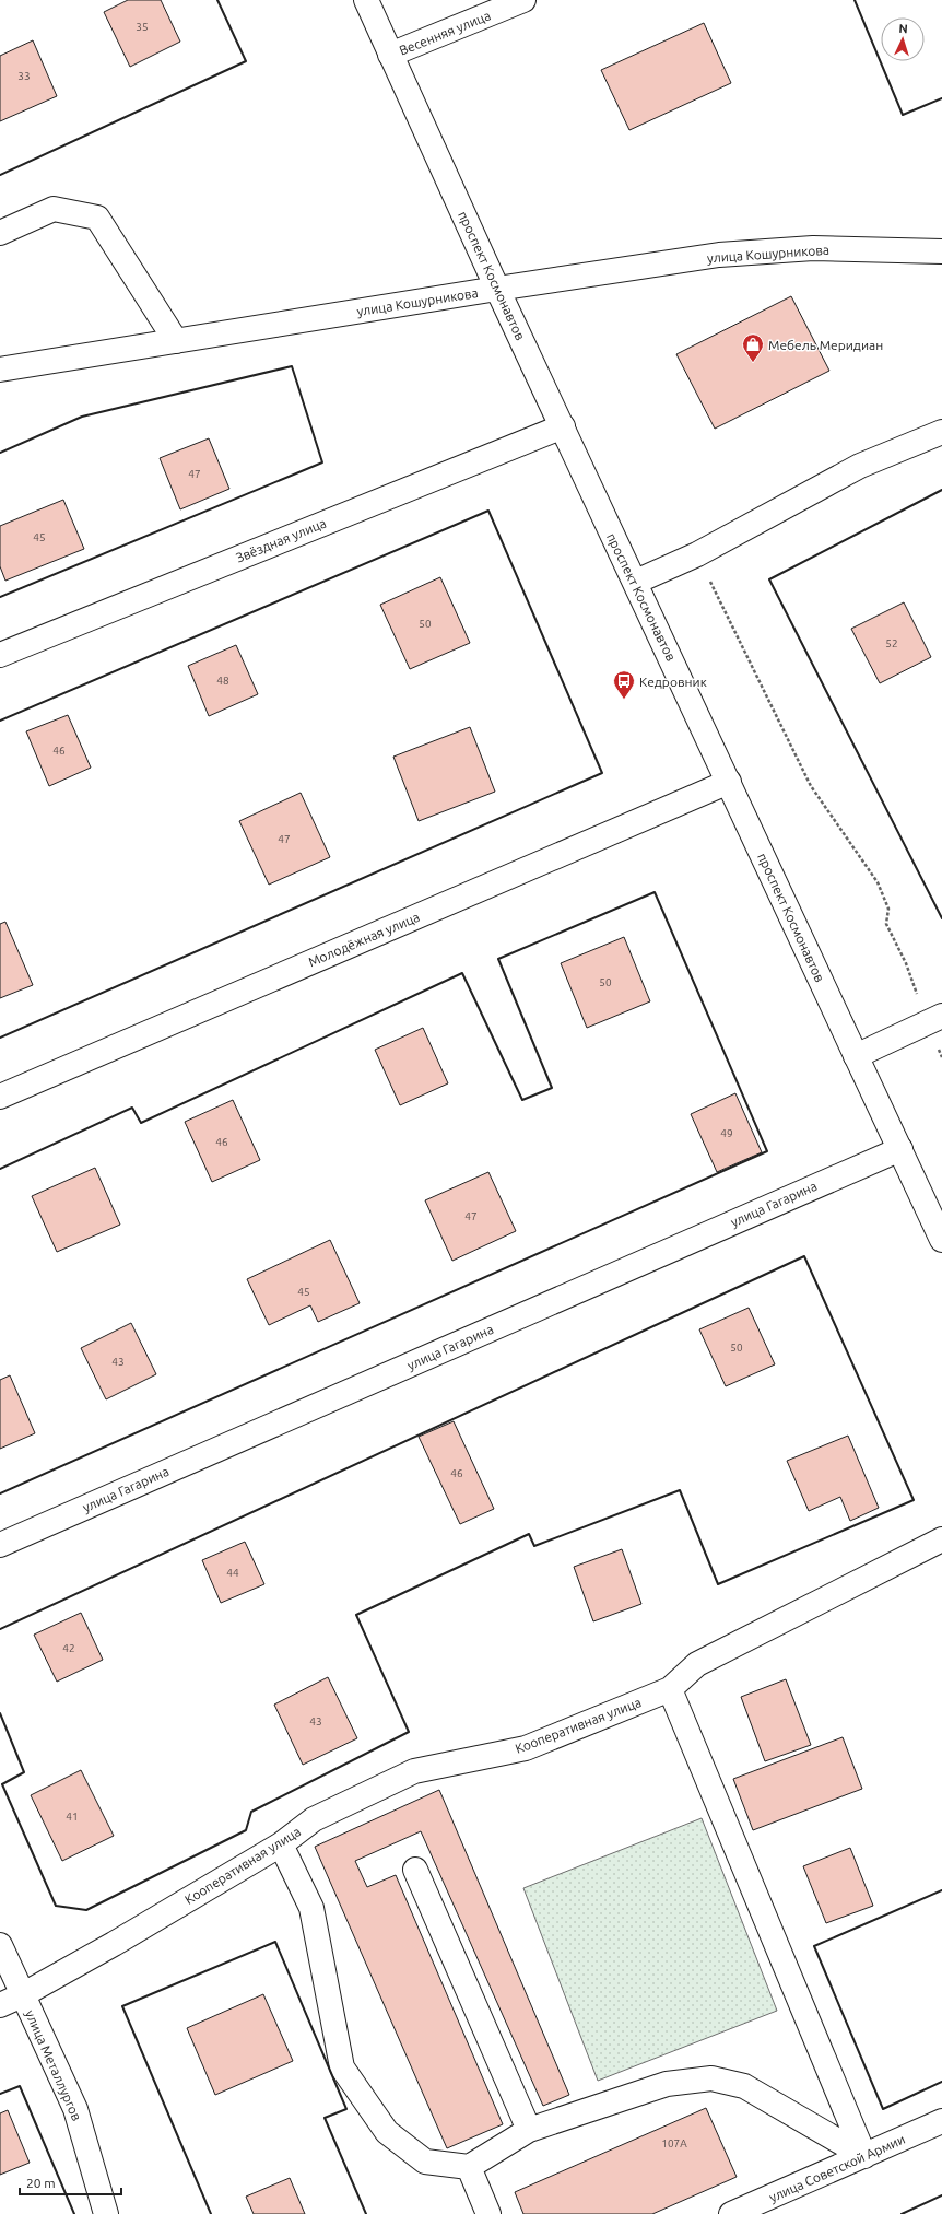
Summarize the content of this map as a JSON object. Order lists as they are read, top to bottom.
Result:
{
  "streets": {
    "street": [
      "Весенняя улица",
      "улица Кошурникова",
      "проспект Космонавтов",
      "Звёздная улица",
      "Молодёжная улица",
      "улица Гагарина",
      "Кооперативная улица",
      "улица Металлургов",
      "улица Советской Армии"
    ]
  },
  "crossings": [
    ["Весенняя улица", "проспект Космонавтов"],
    ["улица Кошурникова", "проспект Космонавтов"],
    ["проспект Космонавтов", "Звёздная улица"],
    ["проспект Космонавтов", "Молодёжная улица"],
    ["проспект Космонавтов", "улица Гагарина"],
    ["Кооперативная улица", "улица Металлургов"]
  ],
  "places": {
    "shop": ["Мебель Меридиан"],
    "bus stop": ["Кедровник"]
  },
  "house_numbers": [
    "35",
    "33",
    "47",
    "45",
    "50",
    "52",
    "48",
    "46",
    "47",
    "50",
    "49",
    "46",
    "47",
    "45",
    "50",
    "43",
    "46",
    "44",
    "42",
    "43",
    "41",
    "107А"
  ],
  "scale_bar": "20 m",
  "north": "top"
}
